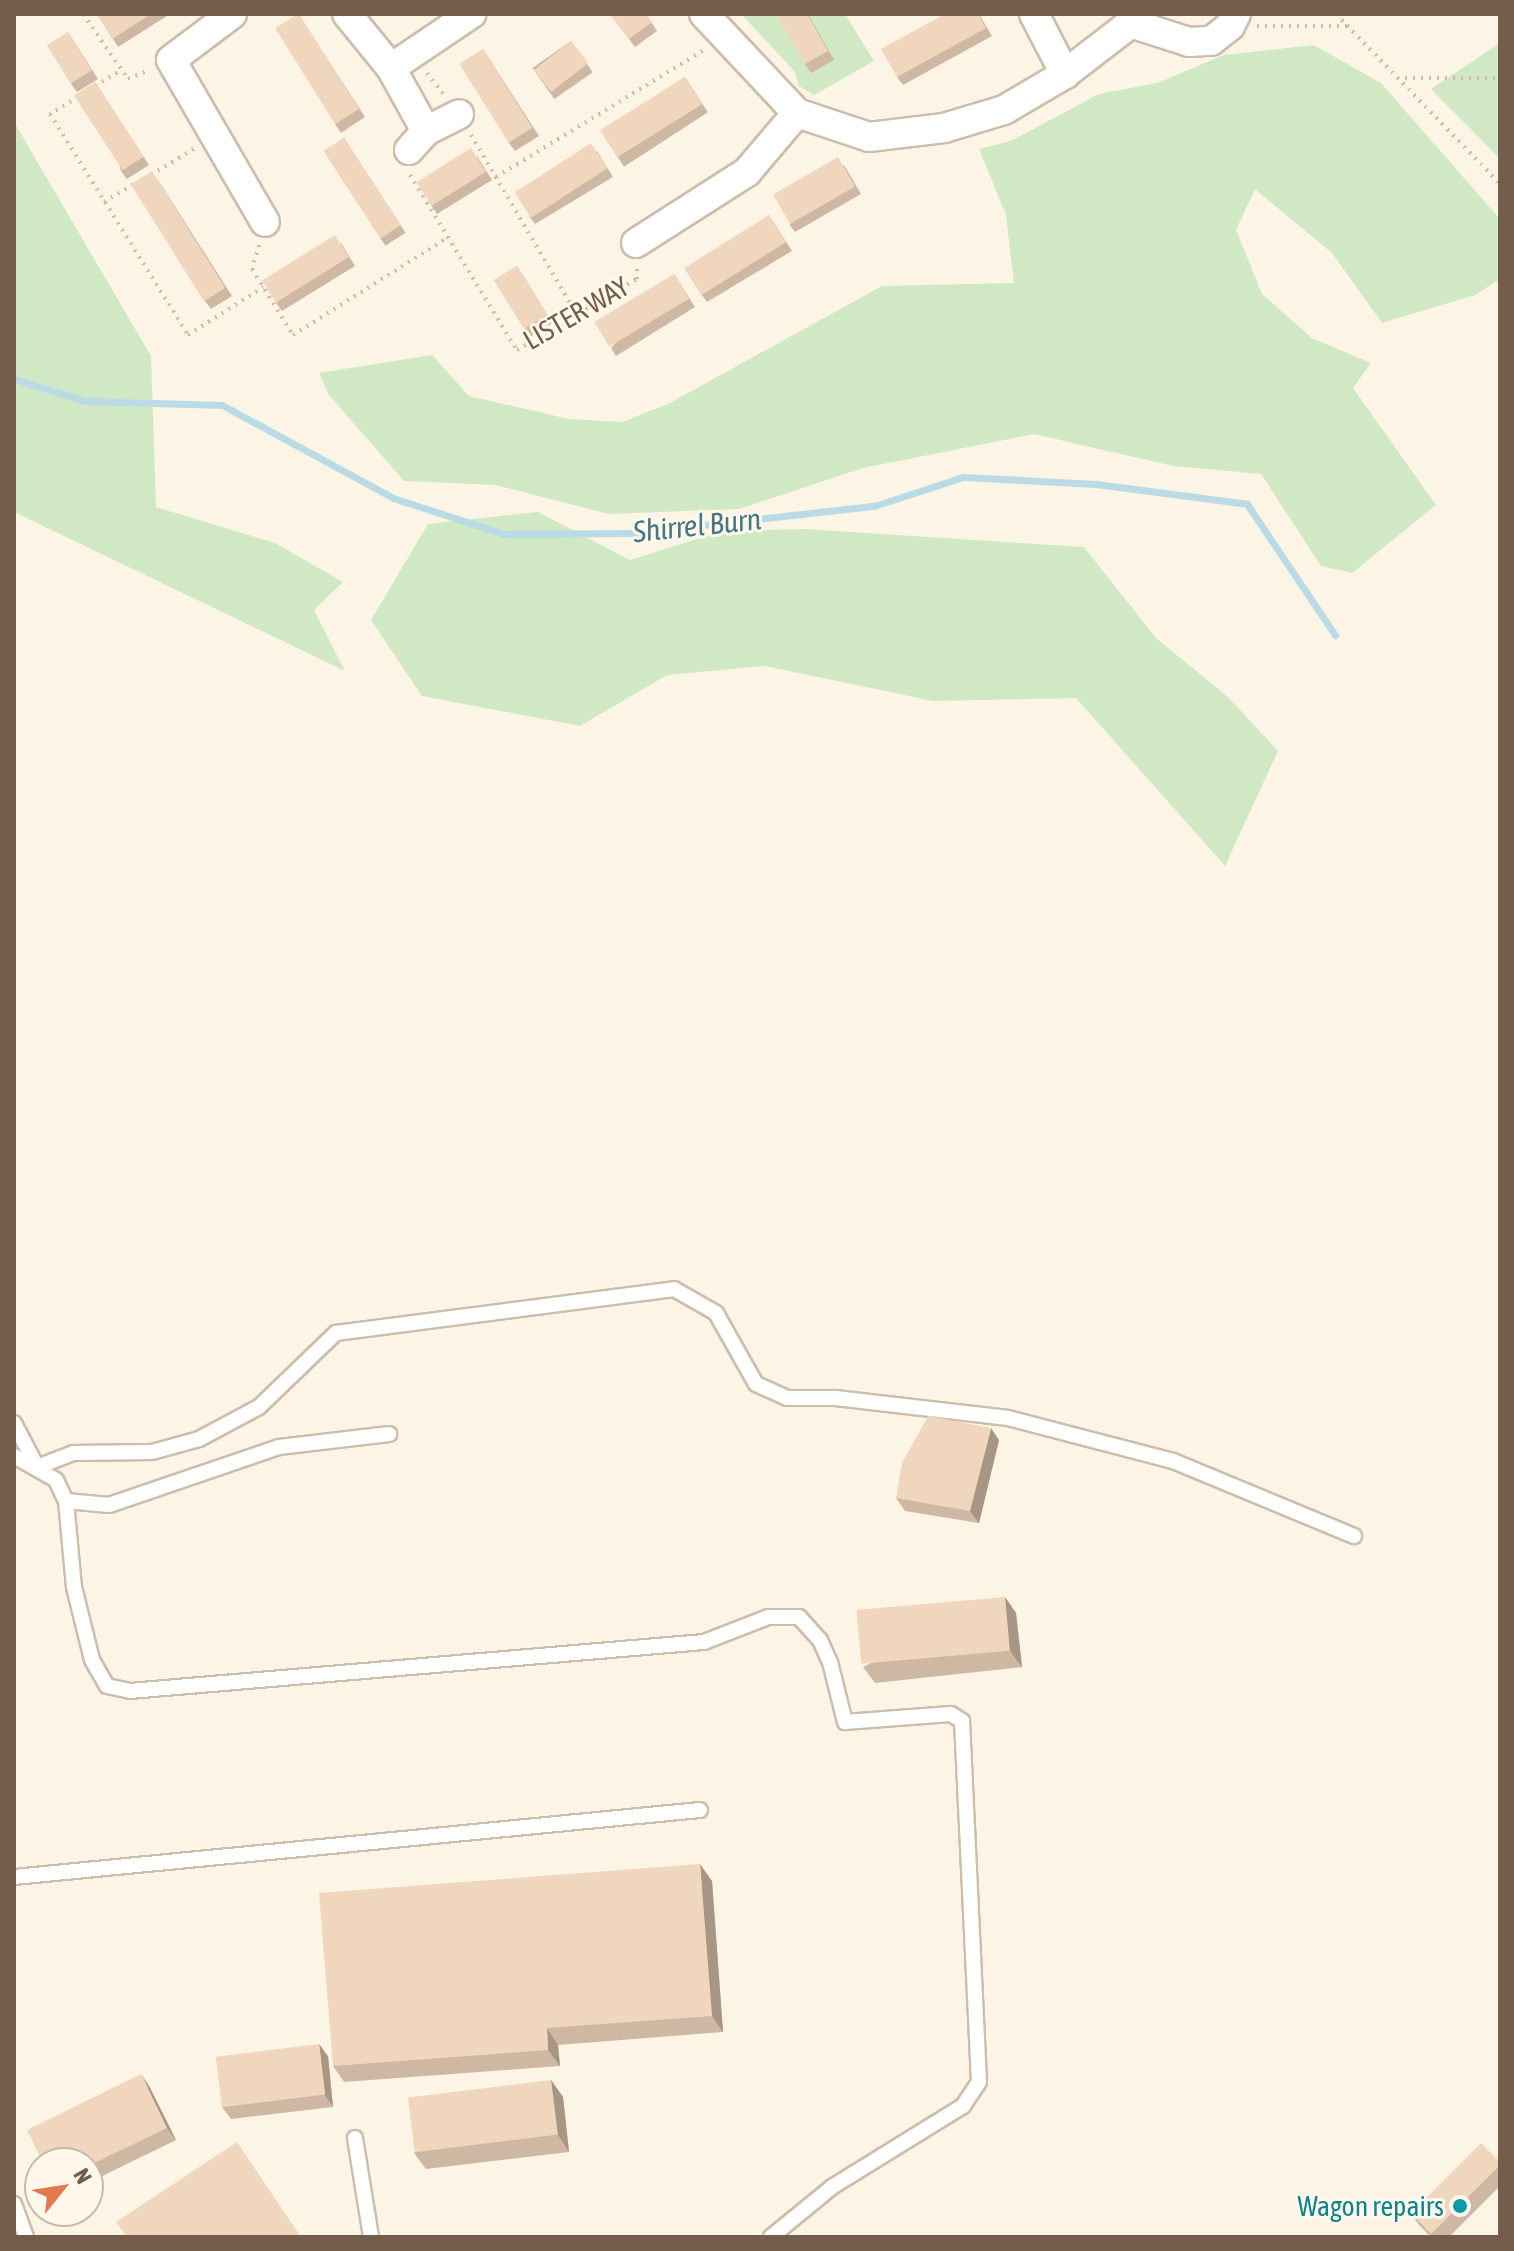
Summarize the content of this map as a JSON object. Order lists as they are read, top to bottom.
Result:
{
  "streets": {
    "path": ["LISTER WAY"]
  },
  "water": ["Shirrel Burn"],
  "places": ["Wagon repairs"],
  "north": "top right"
}
